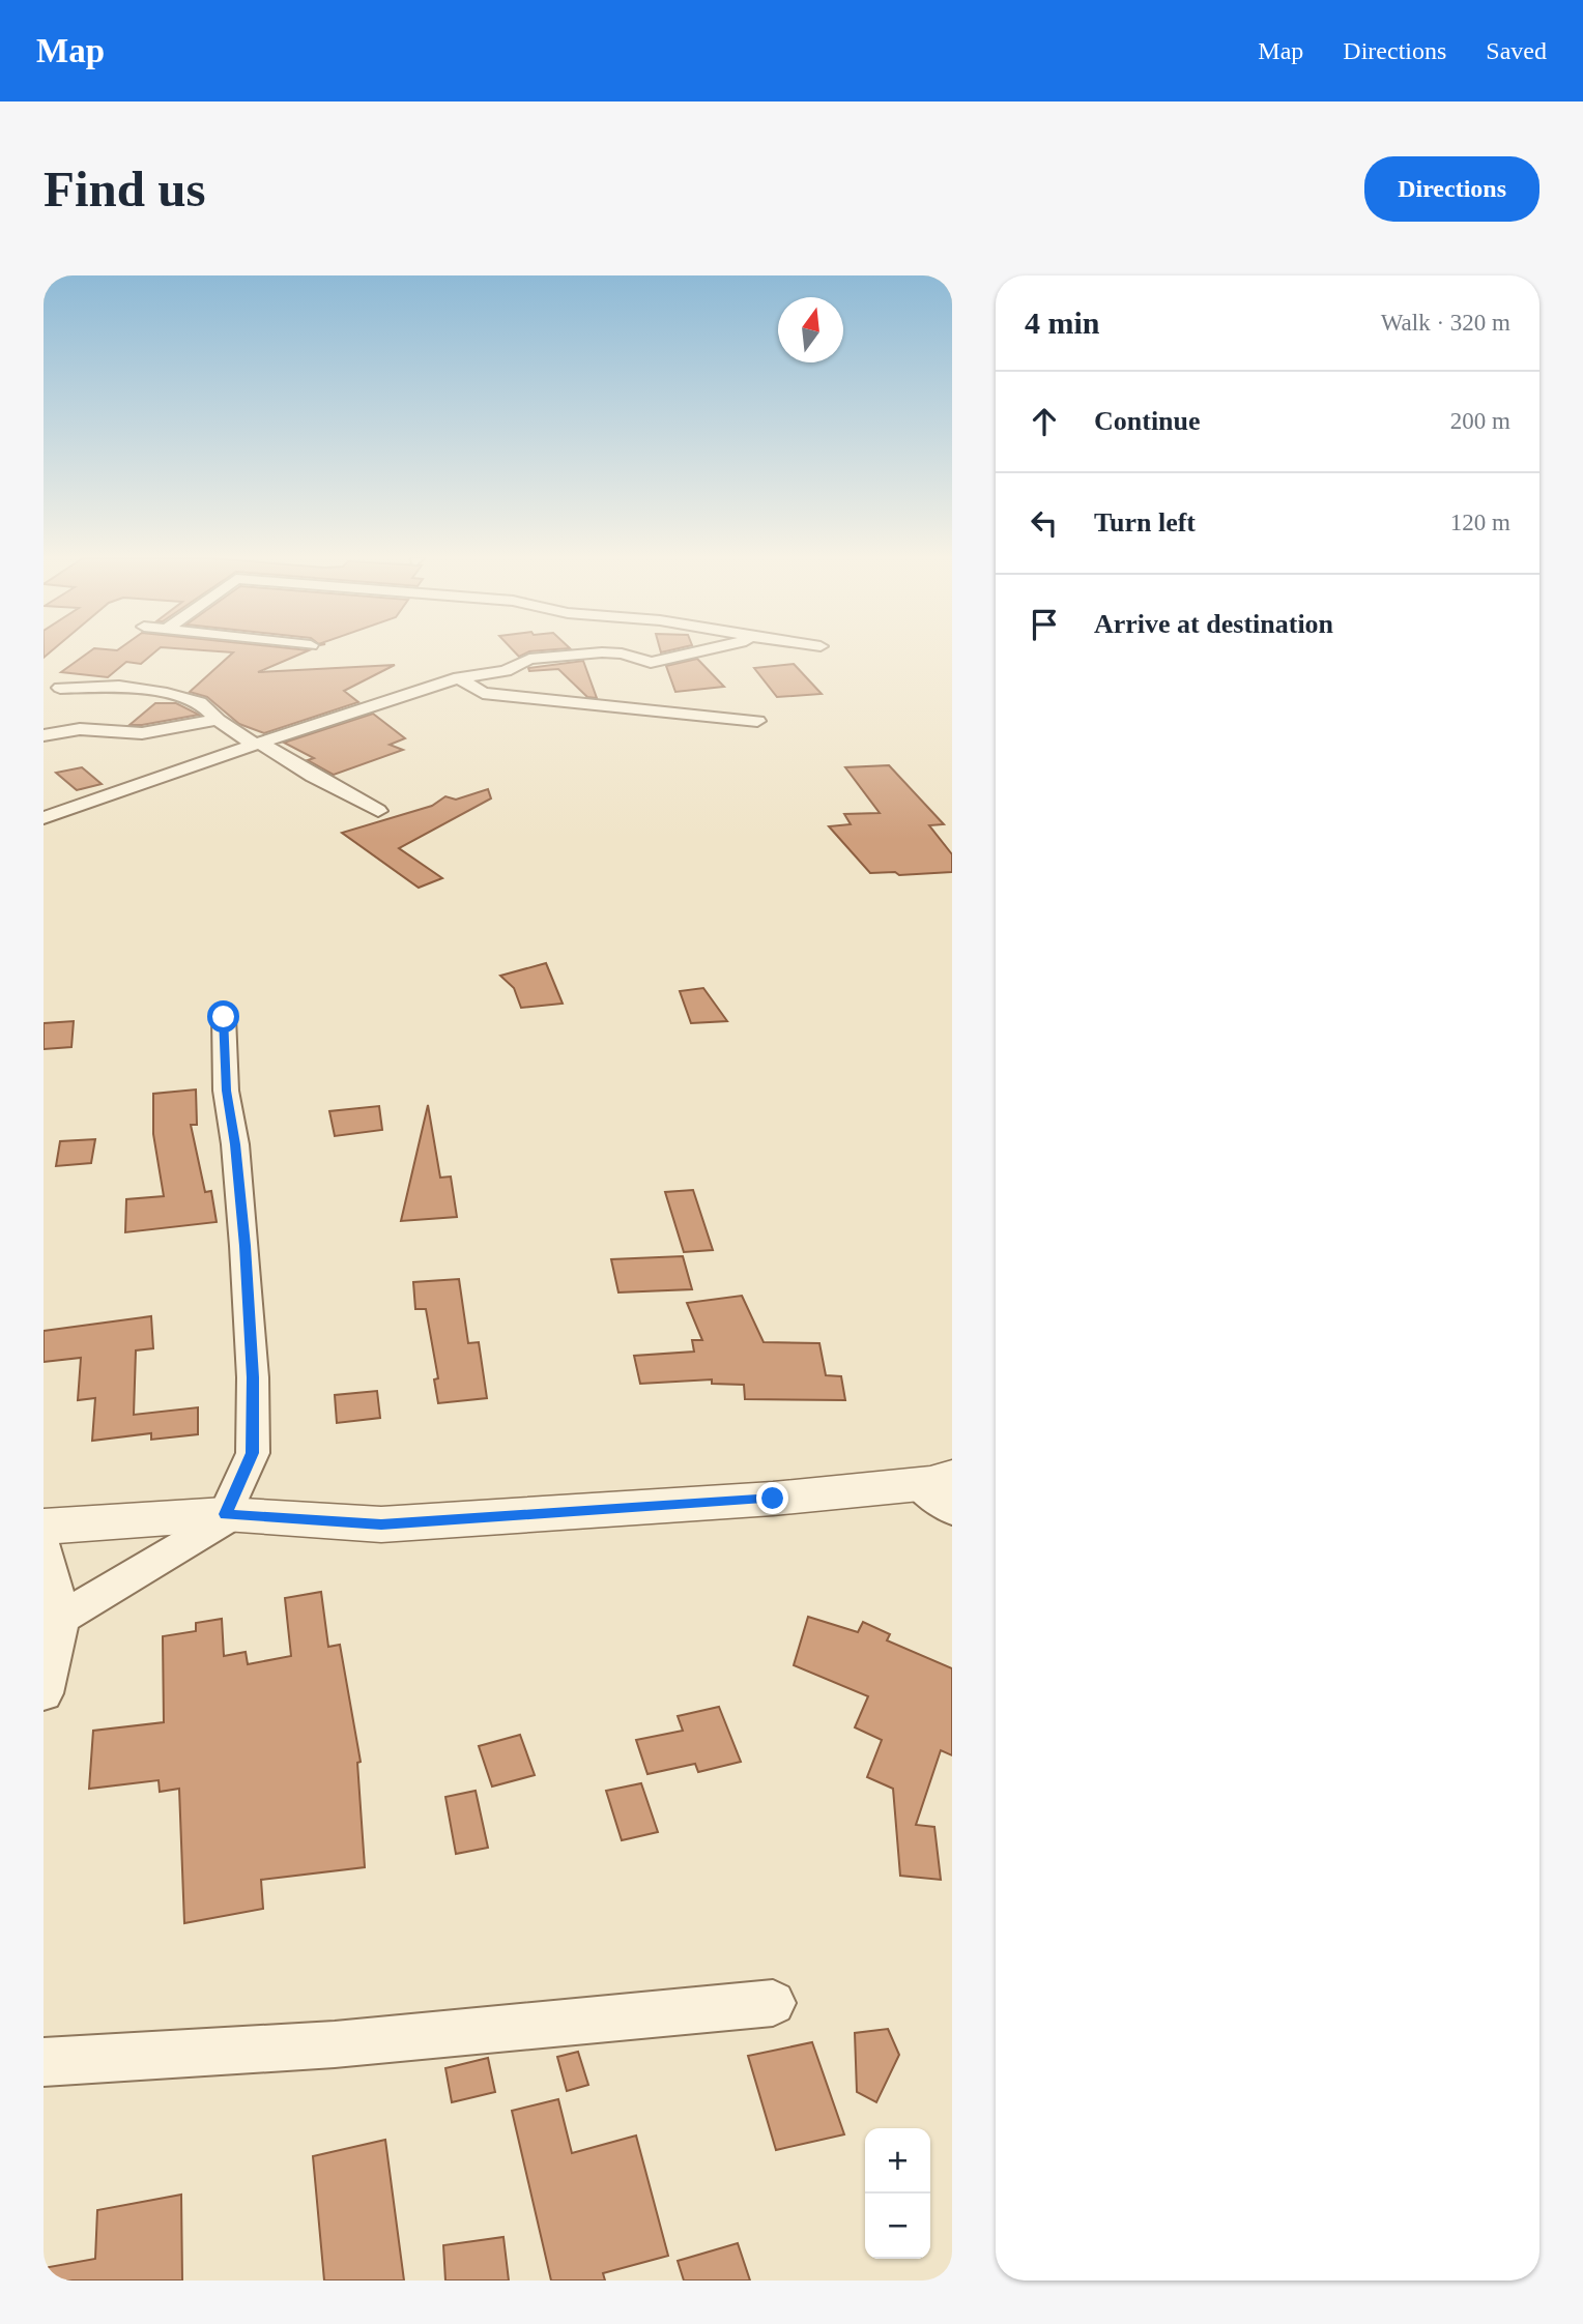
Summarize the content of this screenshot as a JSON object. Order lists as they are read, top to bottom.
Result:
{
  "north": "top",
  "page": {
    "header": "Map",
    "nav": ["Map", "Directions", "Saved"],
    "buttons": "Directions",
    "title": "Find us",
    "heading": ["4 min", "Walk · 320 m"],
    "list": [
      ["Continue", "200 m"],
      ["Turn left", "120 m"],
      "Arrive at destination"
    ],
    "map_buttons": ["+", "−"]
  }
}
